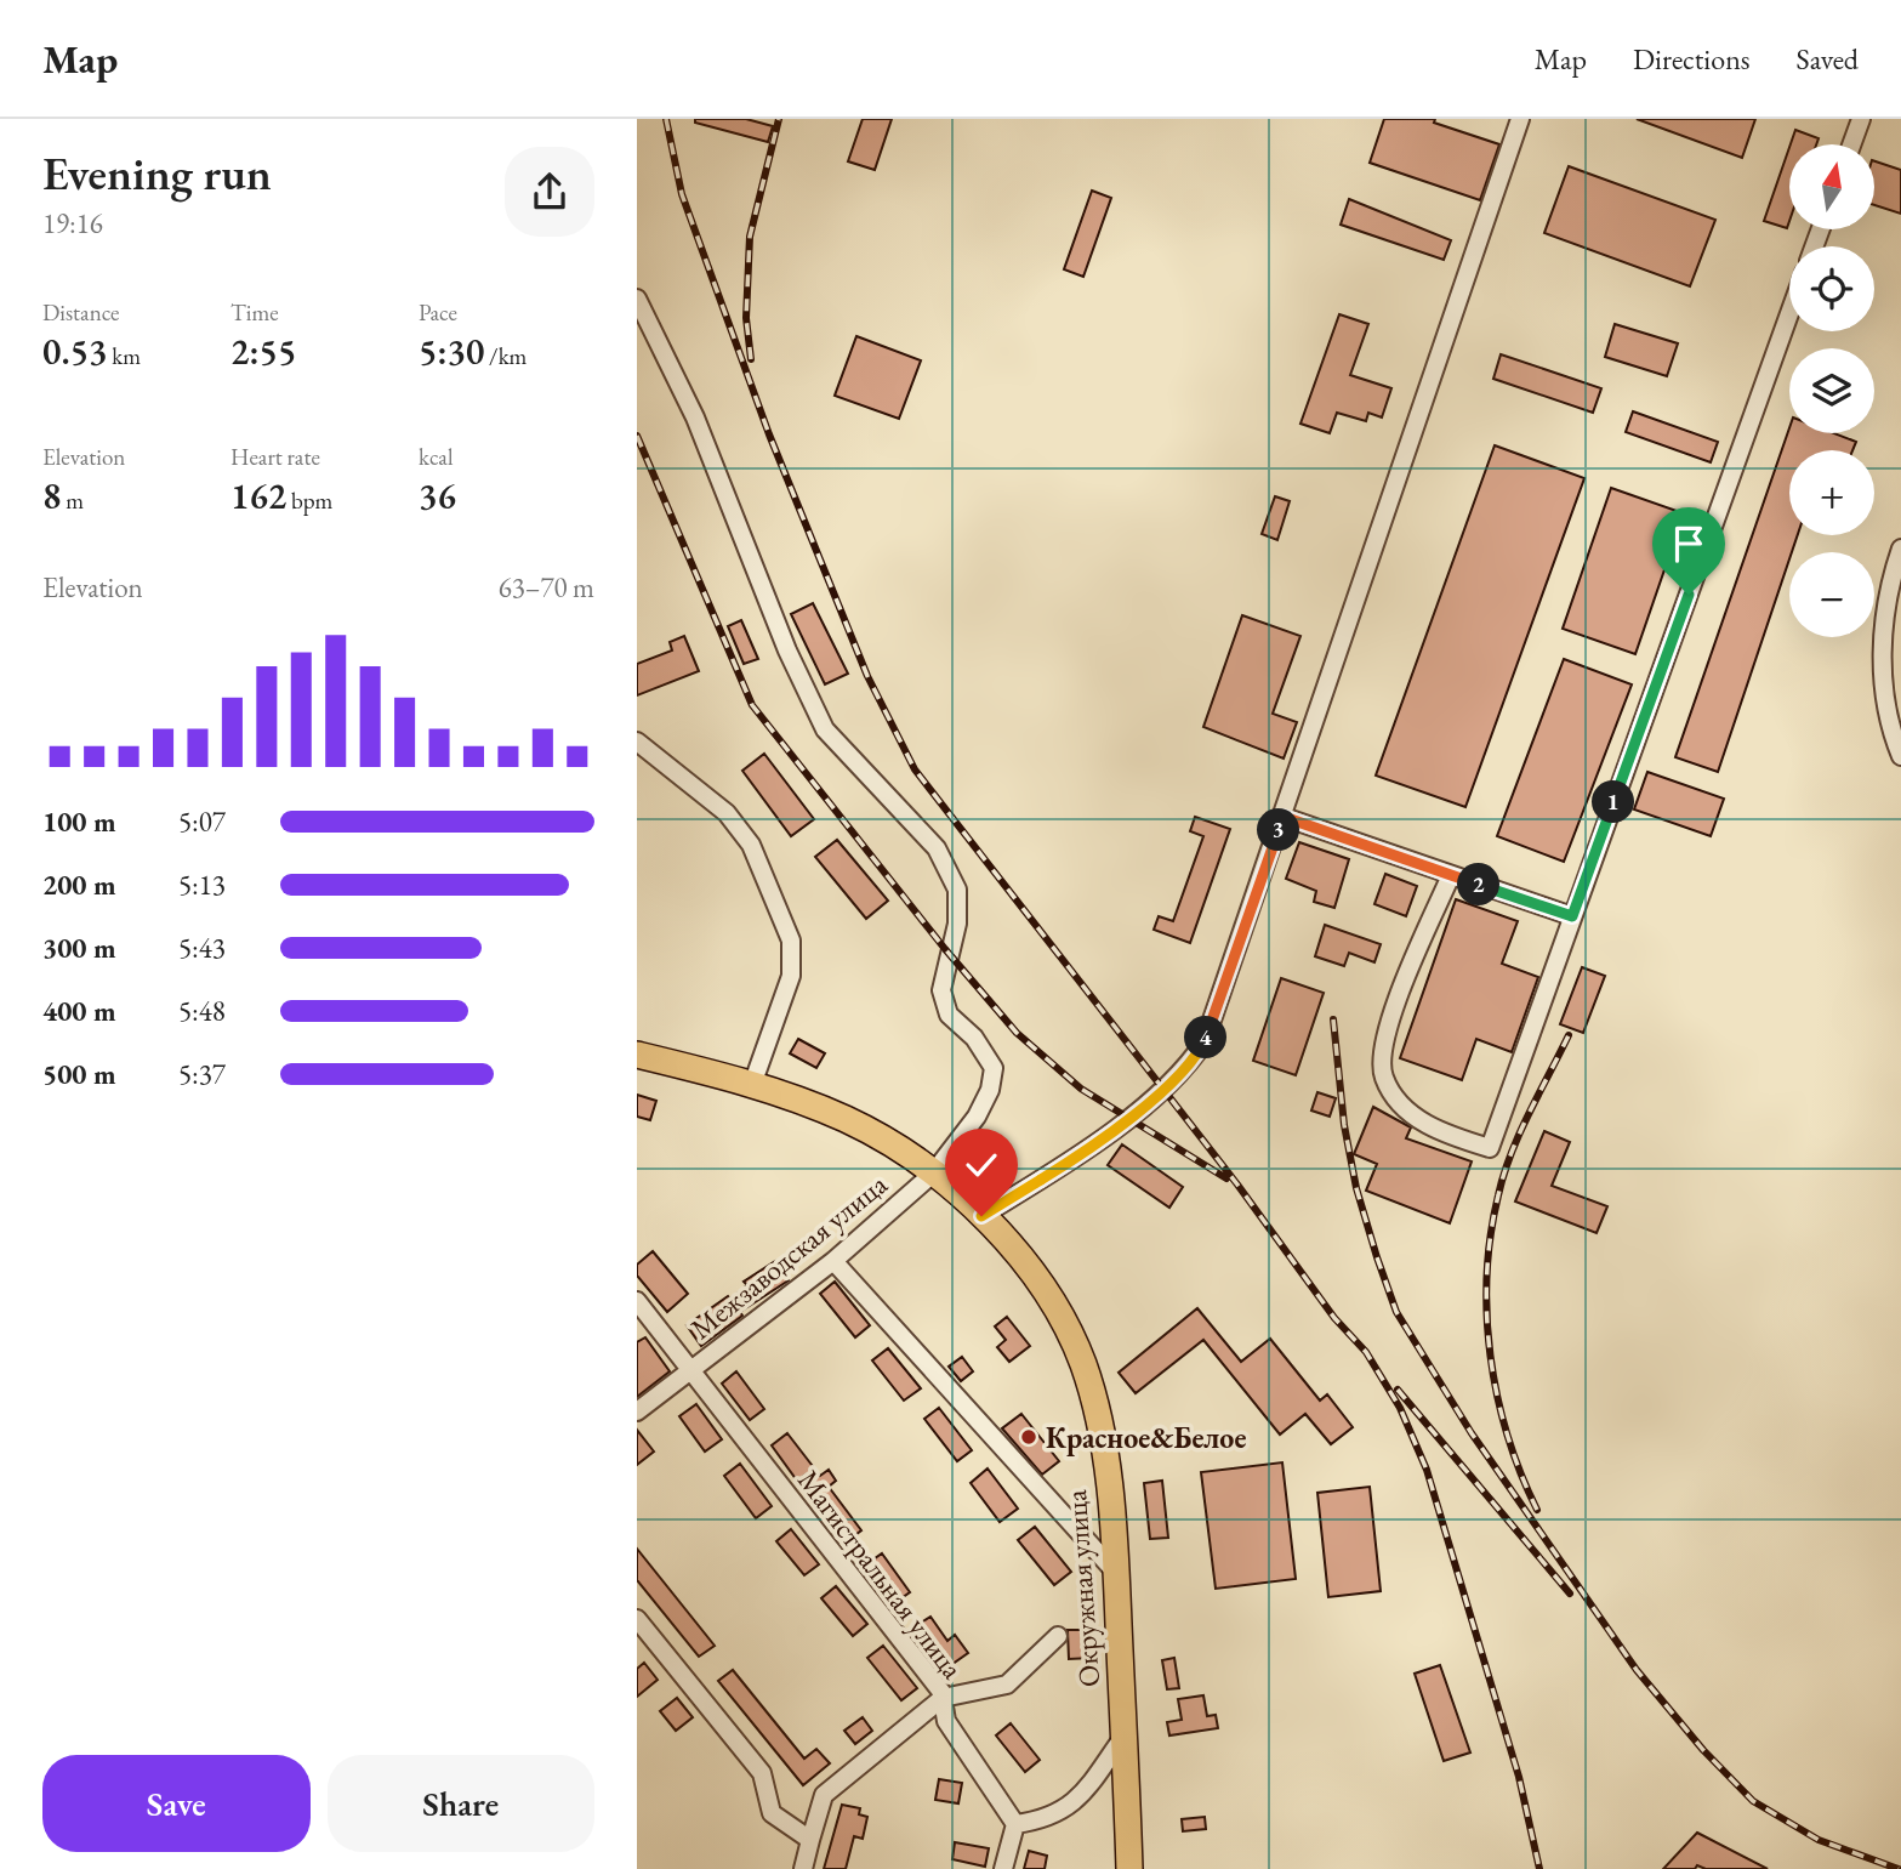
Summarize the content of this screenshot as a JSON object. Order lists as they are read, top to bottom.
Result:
{
  "streets": {
    "highway": ["Окружная улица"],
    "street": ["Межзаводская улица", "Магистральная улица"]
  },
  "crossings": [
    ["Межзаводская улица", "Магистральная улица"],
    ["Межзаводская улица", "Окружная улица"]
  ],
  "places": ["Красное&Белое"],
  "north": "top",
  "page": {
    "header": "Map",
    "nav": ["Map", "Directions", "Saved"],
    "heading": ["Evening run", "19:16"],
    "map_buttons": ["+", "−"],
    "stats": [
      ["Distance", "0.53 km"],
      ["Time", "2:55"],
      ["Pace", "5:30 /km"],
      ["Elevation", "8 m"],
      ["Heart rate", "162 bpm"],
      ["kcal", "36"]
    ],
    "chart": ["Elevation", "63–70 m"],
    "pins": [
      "1",
      "3",
      "2",
      "4"
    ],
    "list": [
      {
        "name": "100 m",
        "note": "5:07"
      },
      {
        "name": "200 m",
        "note": "5:13"
      },
      {
        "name": "300 m",
        "note": "5:43"
      },
      {
        "name": "400 m",
        "note": "5:48"
      },
      {
        "name": "500 m",
        "note": "5:37"
      }
    ],
    "buttons": ["Save", "Share"]
  }
}
